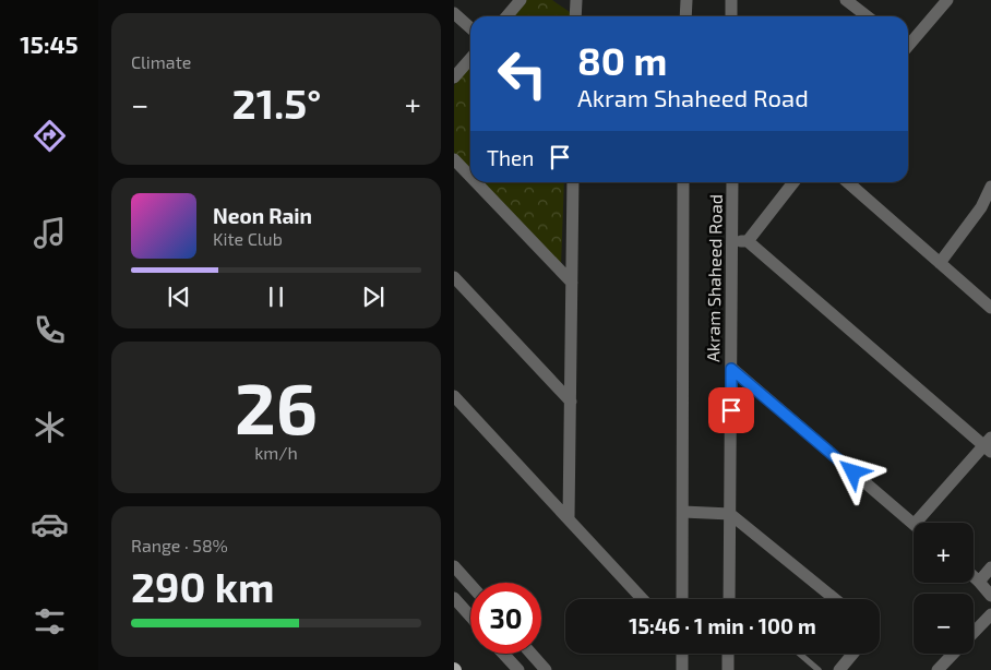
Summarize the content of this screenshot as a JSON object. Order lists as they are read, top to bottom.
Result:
{
  "streets": {
    "street": ["Akram Shaheed Road"]
  },
  "page": {
    "tabs": "15:45",
    "tile": [
      "Climate",
      ["26", "km/h"],
      ["Range · 58%", "290 km"]
    ],
    "turn": ["80 m", "Akram Shaheed Road"],
    "heat": ["−", "21.5°", "+"],
    "then": "Then",
    "song": ["Neon Rain", "Kite Club"],
    "map_buttons": ["+", "−"],
    "limit": "30",
    "trip": "15:46 · 1 min · 100 m"
  }
}
